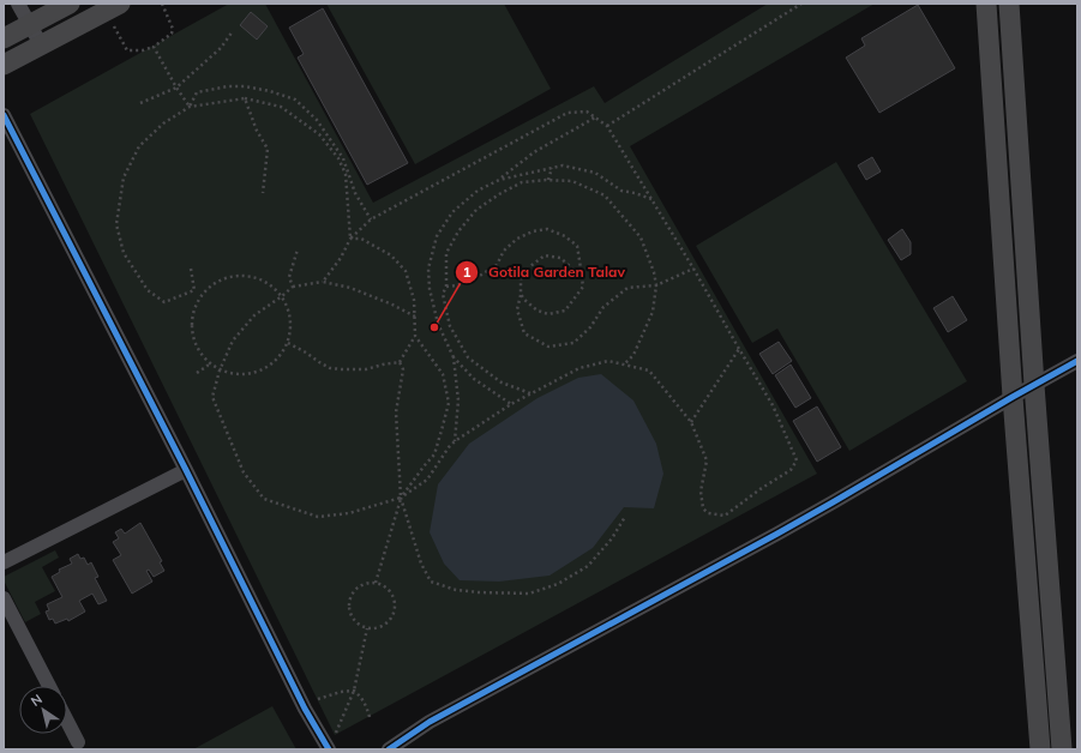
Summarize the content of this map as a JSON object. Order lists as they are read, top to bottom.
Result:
{
  "places": ["Gotila Garden Talav"],
  "north": "top left"
}
